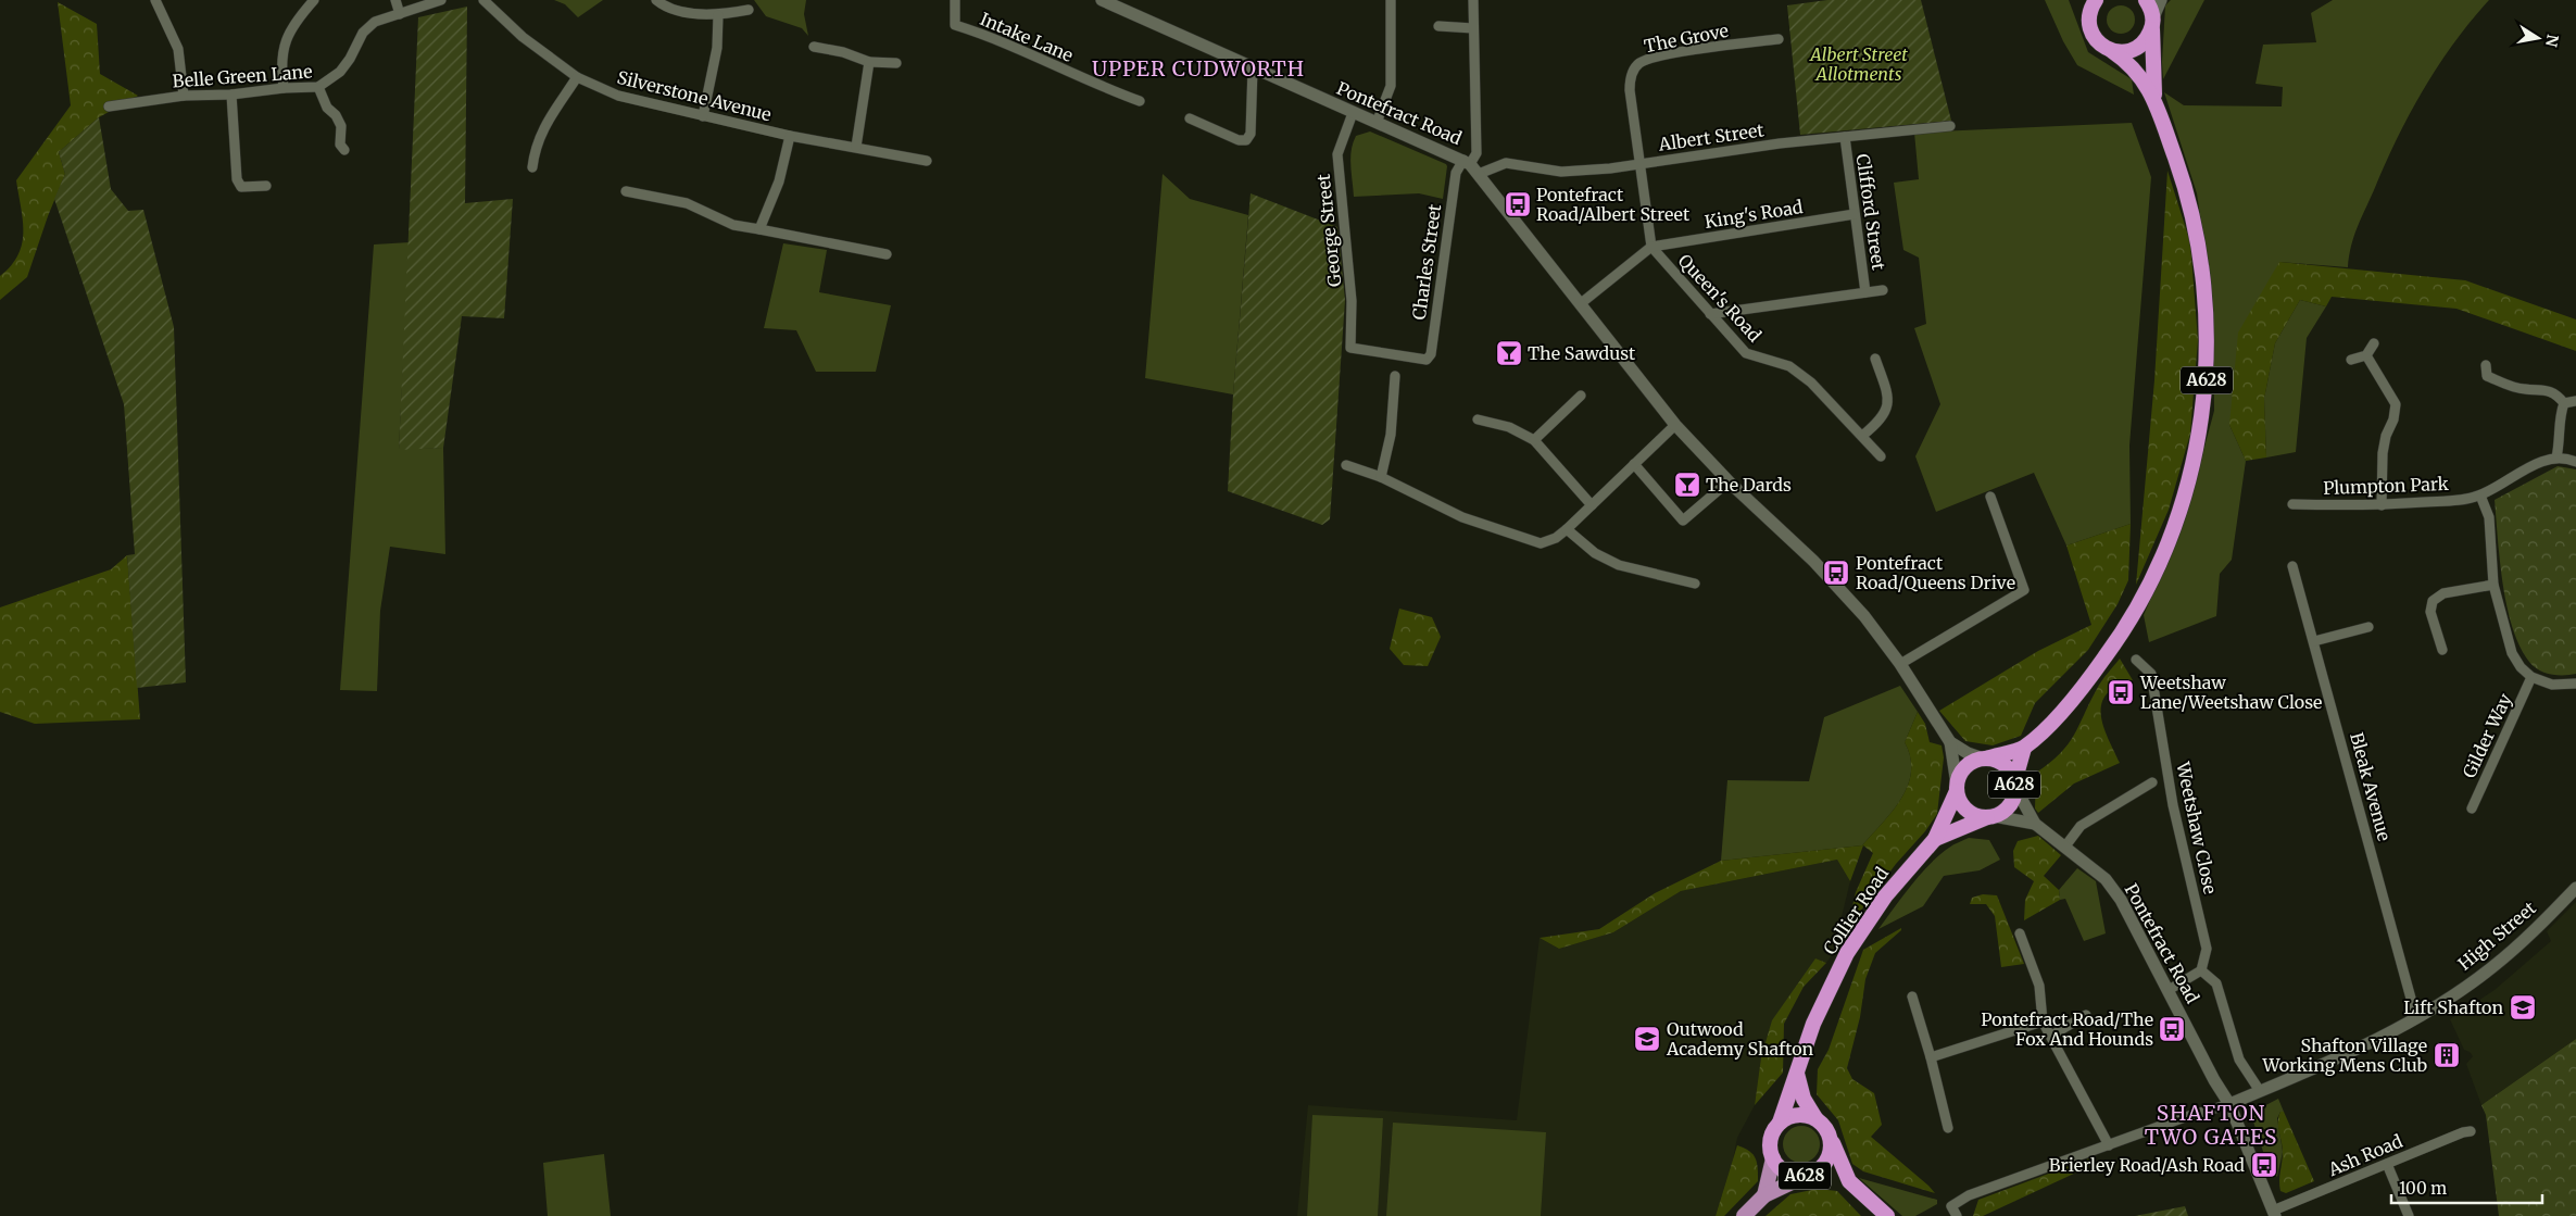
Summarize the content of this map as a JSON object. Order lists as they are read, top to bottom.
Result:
{
  "streets": {
    "highway": ["A628", "Collier Road"],
    "street": [
      "Intake Lane",
      "The Grove",
      "Belle Green Lane",
      "Silverstone Avenue",
      "Pontefract Road",
      "Albert Street",
      "Clifford Street",
      "King's Road",
      "George Street",
      "Charles Street",
      "Queen's Road",
      "Plumpton Park",
      "Gilder Way",
      "Bleak Avenue",
      "Weetshaw Close",
      "High Street",
      "Ash Road"
    ]
  },
  "crossings": [
    ["The Grove", "Albert Street"],
    ["Pontefract Road", "Albert Street"],
    ["Pontefract Road", "George Street"],
    ["Pontefract Road", "Charles Street"],
    ["Pontefract Road", "A628"],
    ["Pontefract Road", "Collier Road"],
    ["Pontefract Road", "High Street"],
    ["Pontefract Road", "Ash Road"],
    ["Albert Street", "Clifford Street"],
    ["Clifford Street", "King's Road"],
    ["King's Road", "Queen's Road"],
    ["George Street", "Charles Street"],
    ["A628", "Collier Road"],
    ["Bleak Avenue", "High Street"]
  ],
  "districts": ["UPPER CUDWORTH", "SHAFTON TWO GATES"],
  "parks": ["Albert Street Allotments"],
  "places": {
    "bus stop": [
      "Pontefract Road/Albert Street",
      "Pontefract Road/Queens Drive",
      "Weetshaw Lane/Weetshaw Close",
      "Pontefract Road/The Fox And Hounds",
      "Brierley Road/Ash Road"
    ],
    "bar": ["The Sawdust", "The Dards"],
    "school or university": ["Lift Shafton", "Outwood Academy Shafton"],
    "building": ["Shafton Village Working Mens Club"]
  },
  "scale_bar": "100 m",
  "north": "right"
}
